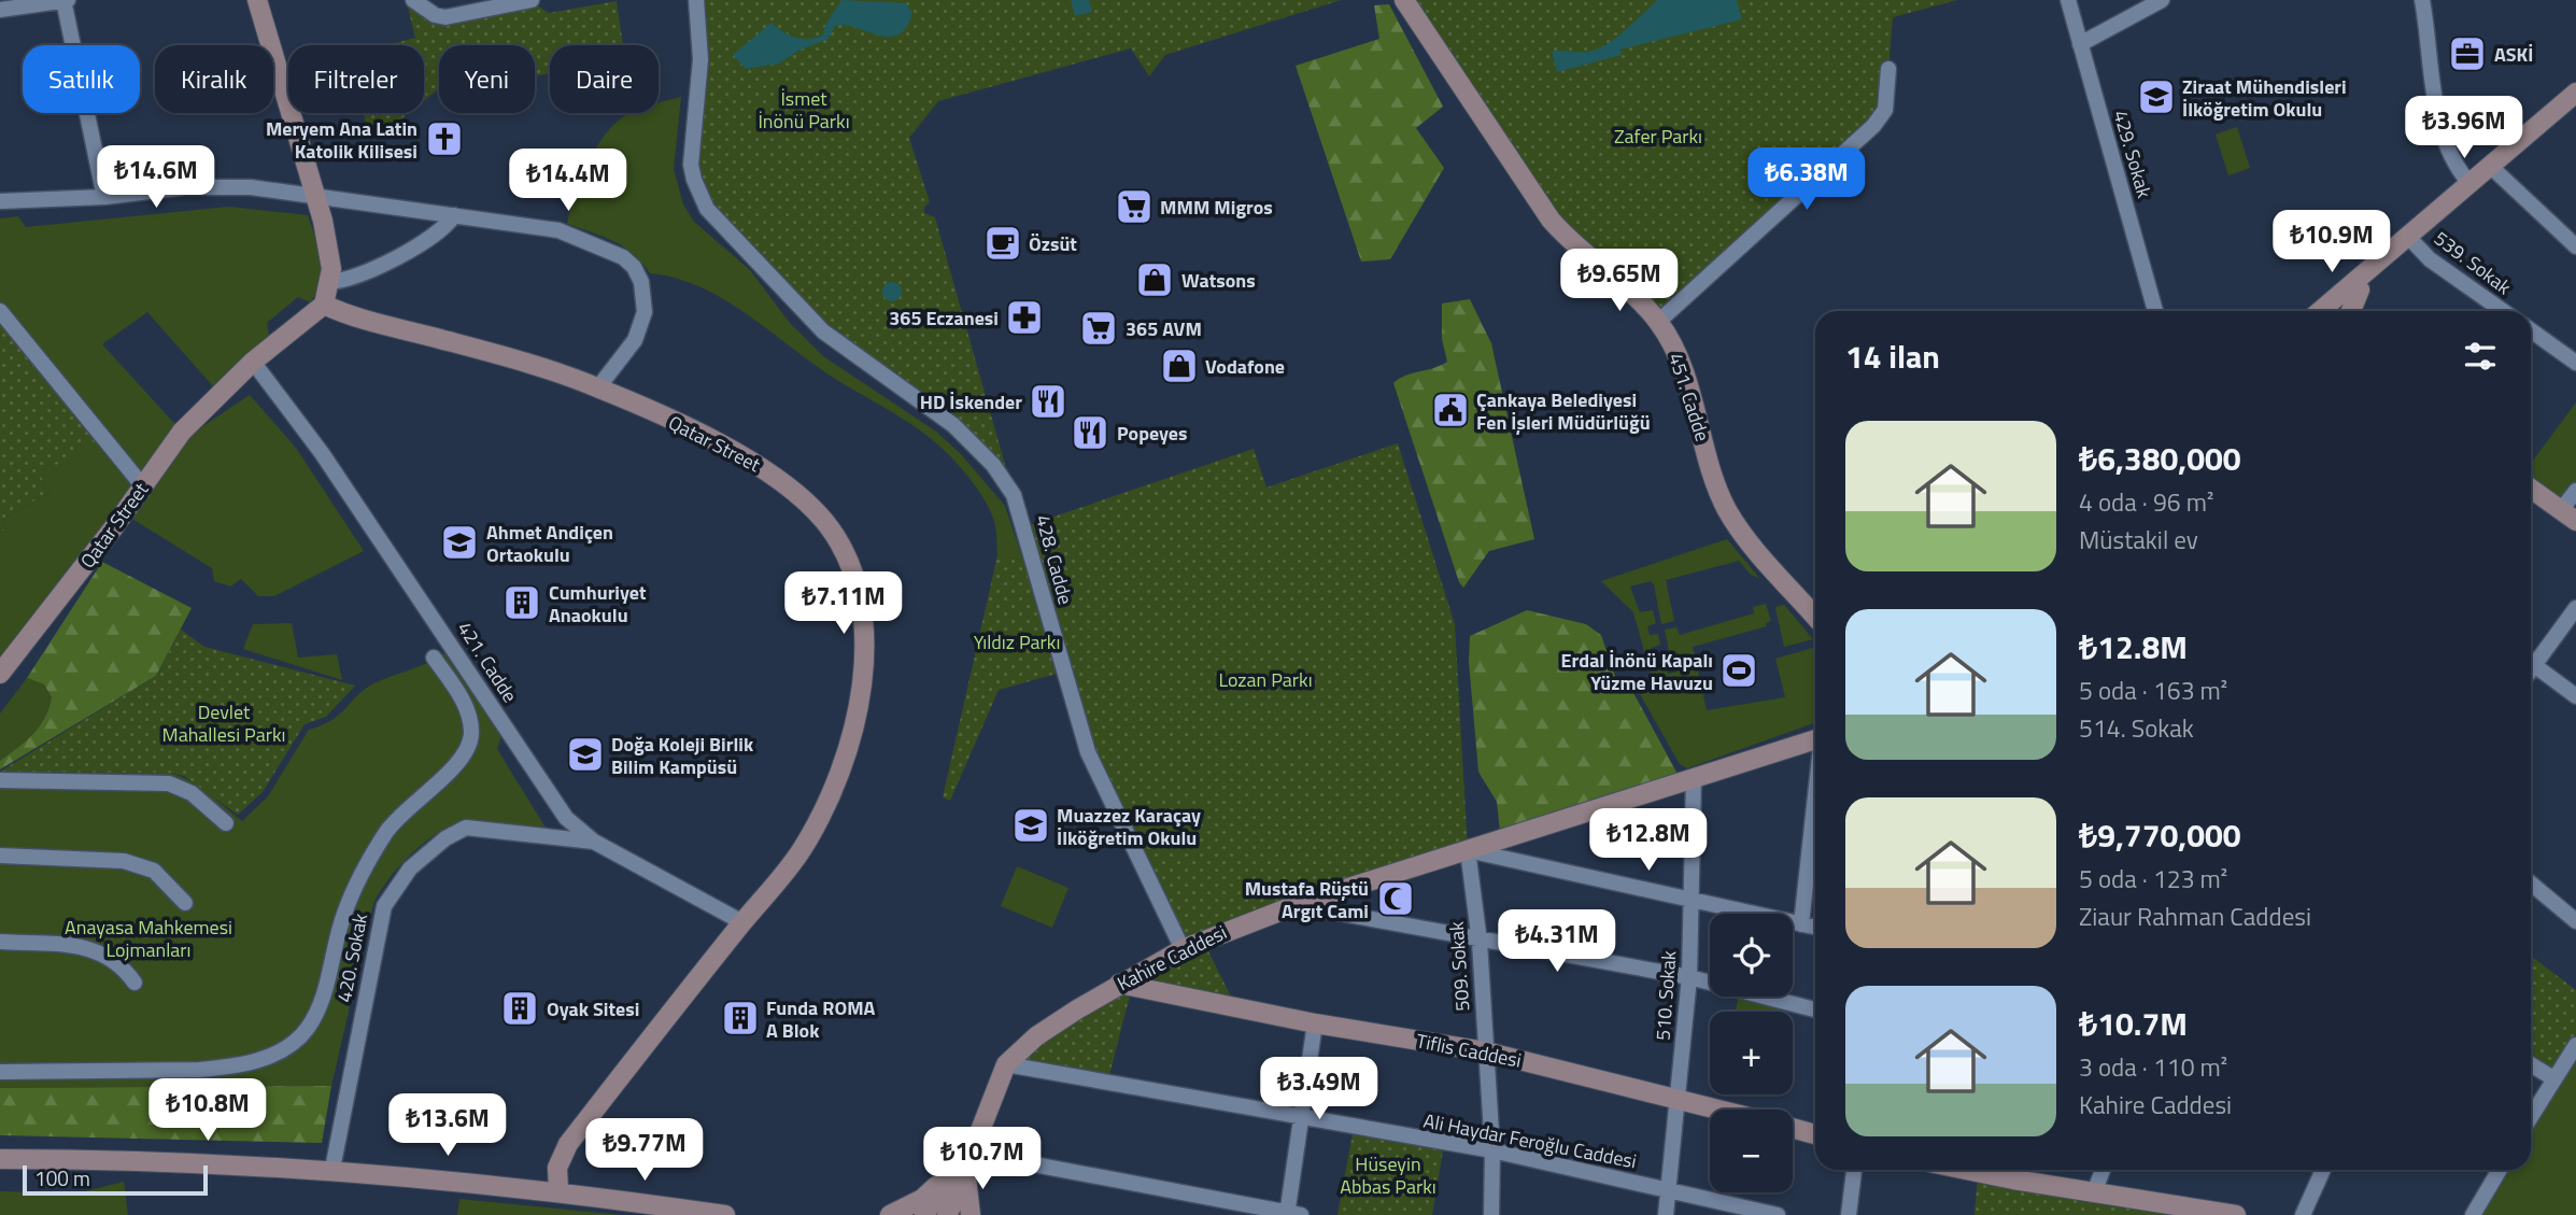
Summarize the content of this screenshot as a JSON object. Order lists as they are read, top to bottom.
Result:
{
  "streets": {
    "main road": [
      "451. Cadde",
      "Qatar Street",
      "Kahire Caddesi",
      "Tiflis Caddesi"
    ],
    "street": [
      "429. Sokak",
      "539. Sokak",
      "428. Cadde",
      "421. Cadde",
      "420. Sokak",
      "509. Sokak",
      "510. Sokak",
      "Ali Haydar Feroğlu Caddesi"
    ]
  },
  "crossings": [
    ["Qatar Street", "421. Cadde"],
    ["428. Cadde", "Kahire Caddesi"],
    ["421. Cadde", "420. Sokak"],
    ["Kahire Caddesi", "509. Sokak"],
    ["Kahire Caddesi", "510. Sokak"],
    ["Kahire Caddesi", "Tiflis Caddesi"],
    ["Kahire Caddesi", "Ali Haydar Feroğlu Caddesi"],
    ["509. Sokak", "Tiflis Caddesi"],
    ["509. Sokak", "Ali Haydar Feroğlu Caddesi"],
    ["510. Sokak", "Tiflis Caddesi"],
    ["510. Sokak", "Ali Haydar Feroğlu Caddesi"]
  ],
  "parks": [
    "İsmet İnönü Parkı",
    "Zafer Parkı",
    "Yıldız Parkı",
    "Lozan Parkı",
    "Devlet Mahallesi Parkı",
    "Anayasa Mahkemesi Lojmanları",
    "Hüseyin Abbas Parkı"
  ],
  "places": {
    "office": ["ASKİ"],
    "school or university": [
      "Ziraat Mühendisleri İlköğretim Okulu",
      "Ahmet Andiçen Ortaokulu",
      "Doğa Koleji Birlik Bilim Kampüsü",
      "Muazzez Karaçay İlköğretim Okulu"
    ],
    "church": ["Meryem Ana Latin Katolik Kilisesi"],
    "supermarket": ["MMM Migros", "365 AVM"],
    "cafe": ["Özsüt"],
    "shop": ["Watsons", "Vodafone"],
    "pharmacy": ["365 Eczanesi"],
    "restaurant": ["HD İskender", "Popeyes"],
    "public building": ["Çankaya Belediyesi Fen İşleri Müdürlüğü"],
    "building": ["Cumhuriyet Anaokulu", "Oyak Sitesi", "Funda ROMA A Blok"],
    "sports": ["Erdal İnönü Kapalı Yüzme Havuzu"],
    "mosque": ["Mustafa Rüştü Argıt Cami"]
  },
  "scale_bar": "100 m",
  "page": {
    "chip": [
      "Satılık",
      "Kiralık",
      "Filtreler",
      "Yeni",
      "Daire"
    ],
    "price": [
      "₺3.96M",
      "₺14.6M",
      "₺6.38M",
      "₺14.4M",
      "₺10.9M",
      "₺9.65M",
      "₺7.11M",
      "₺12.8M",
      "₺4.31M",
      "₺3.49M",
      "₺10.8M",
      "₺13.6M",
      "₺9.77M",
      "₺10.7M"
    ],
    "heading": "14 ilan",
    "list": [
      {
        "name": "₺6,380,000",
        "note": "4 oda · 96 m² · Müstakil ev"
      },
      {
        "name": "₺12.8M",
        "note": "5 oda · 163 m² · 514. Sokak"
      },
      {
        "name": "₺9,770,000",
        "note": "5 oda · 123 m² · Ziaur Rahman Caddesi"
      },
      {
        "name": "₺10.7M",
        "note": "3 oda · 110 m² · Kahire Caddesi"
      }
    ],
    "map_buttons": ["+", "−"],
    "scale": "100 m"
  }
}
